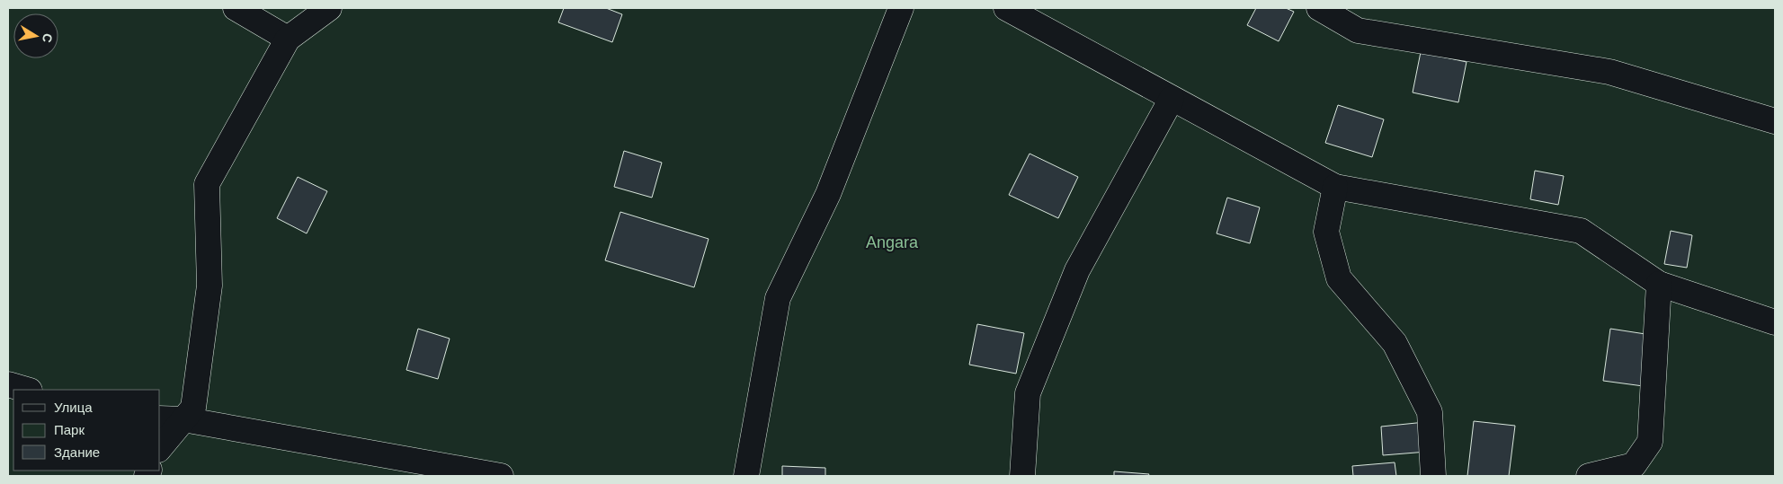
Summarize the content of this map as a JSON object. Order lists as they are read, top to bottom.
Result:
{
  "parks": ["Angara"],
  "legend": ["Улица", "Парк", "Здание"],
  "north": "right"
}
